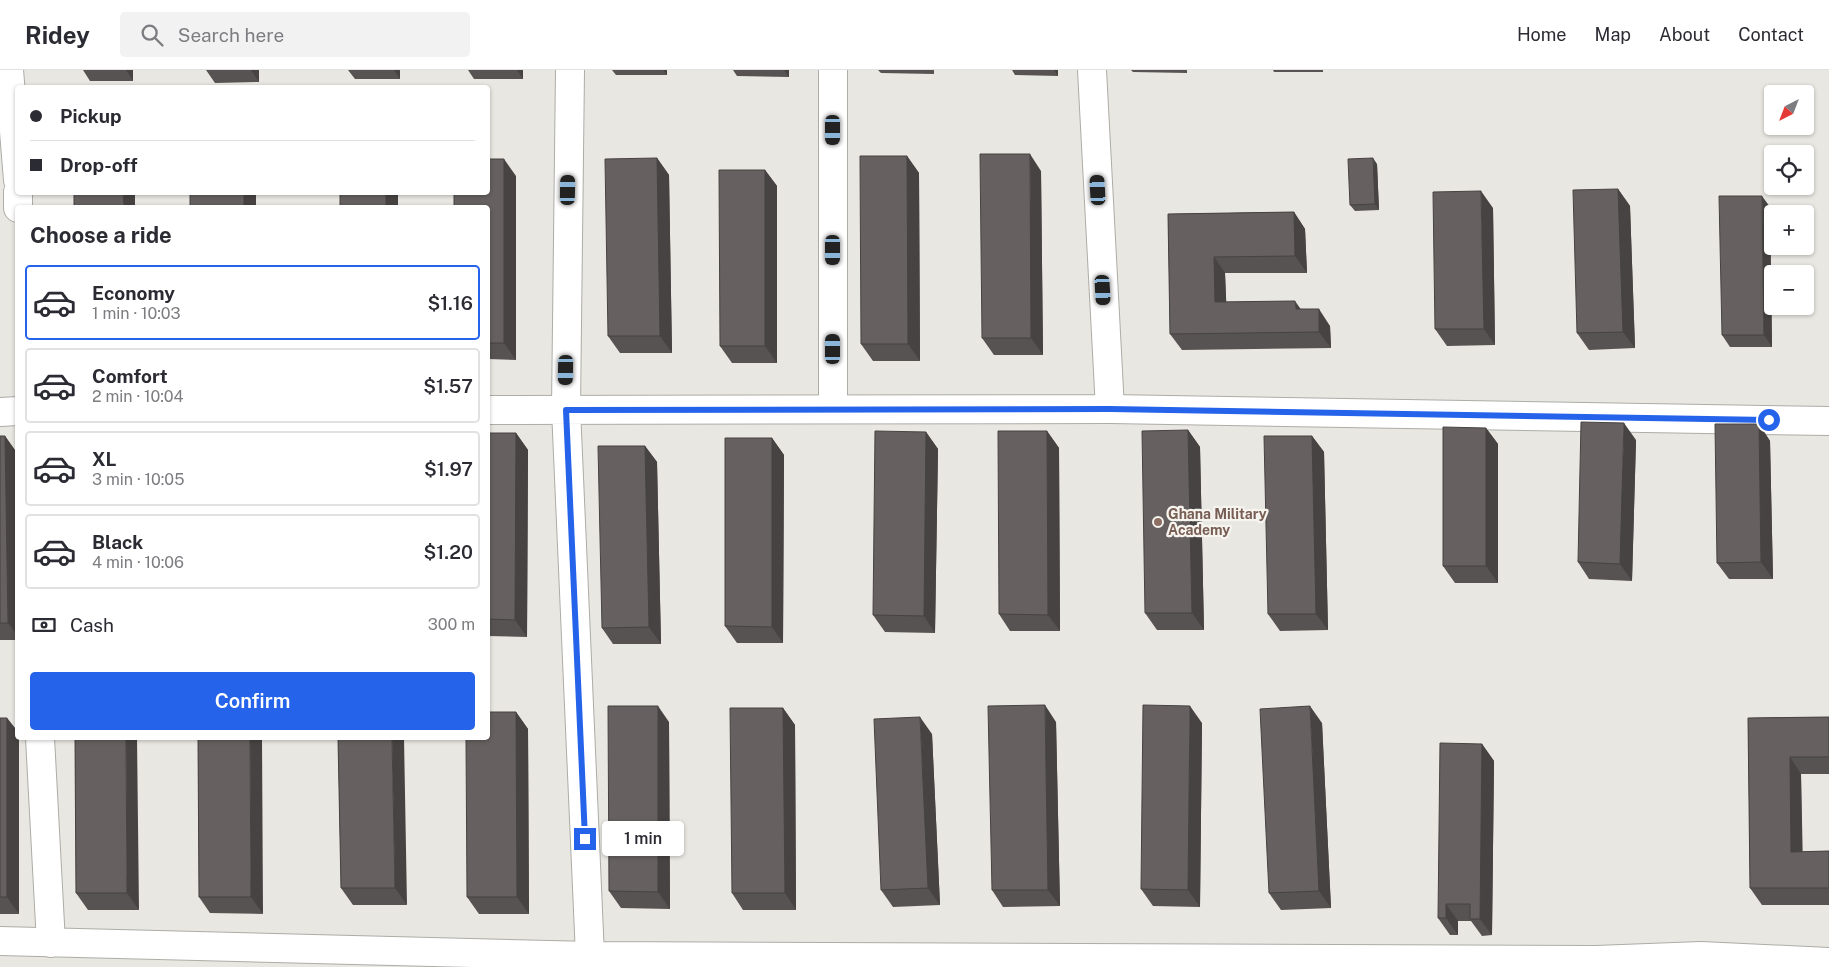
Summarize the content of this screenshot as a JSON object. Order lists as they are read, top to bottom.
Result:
{
  "places": ["Ghana Military Academy"],
  "north": "bottom left",
  "page": {
    "header": "Ridey",
    "search": "Search here",
    "nav": [
      "Home",
      "Map",
      "About",
      "Contact"
    ],
    "map_buttons": ["+", "−"],
    "banner": ["Pickup", "Drop-off"],
    "heading": "Choose a ride",
    "list": [
      {
        "name": "Economy",
        "note": "1 min · 10:03",
        "value": "$1.16"
      },
      {
        "name": "Comfort",
        "note": "2 min · 10:04",
        "value": "$1.57"
      },
      {
        "name": "XL",
        "note": "3 min · 10:05",
        "value": "$1.97"
      },
      {
        "name": "Black",
        "note": "4 min · 10:06",
        "value": "$1.20"
      }
    ],
    "pay": ["Cash", "300 m"],
    "buttons": "Confirm",
    "bubble": "1 min"
  }
}
